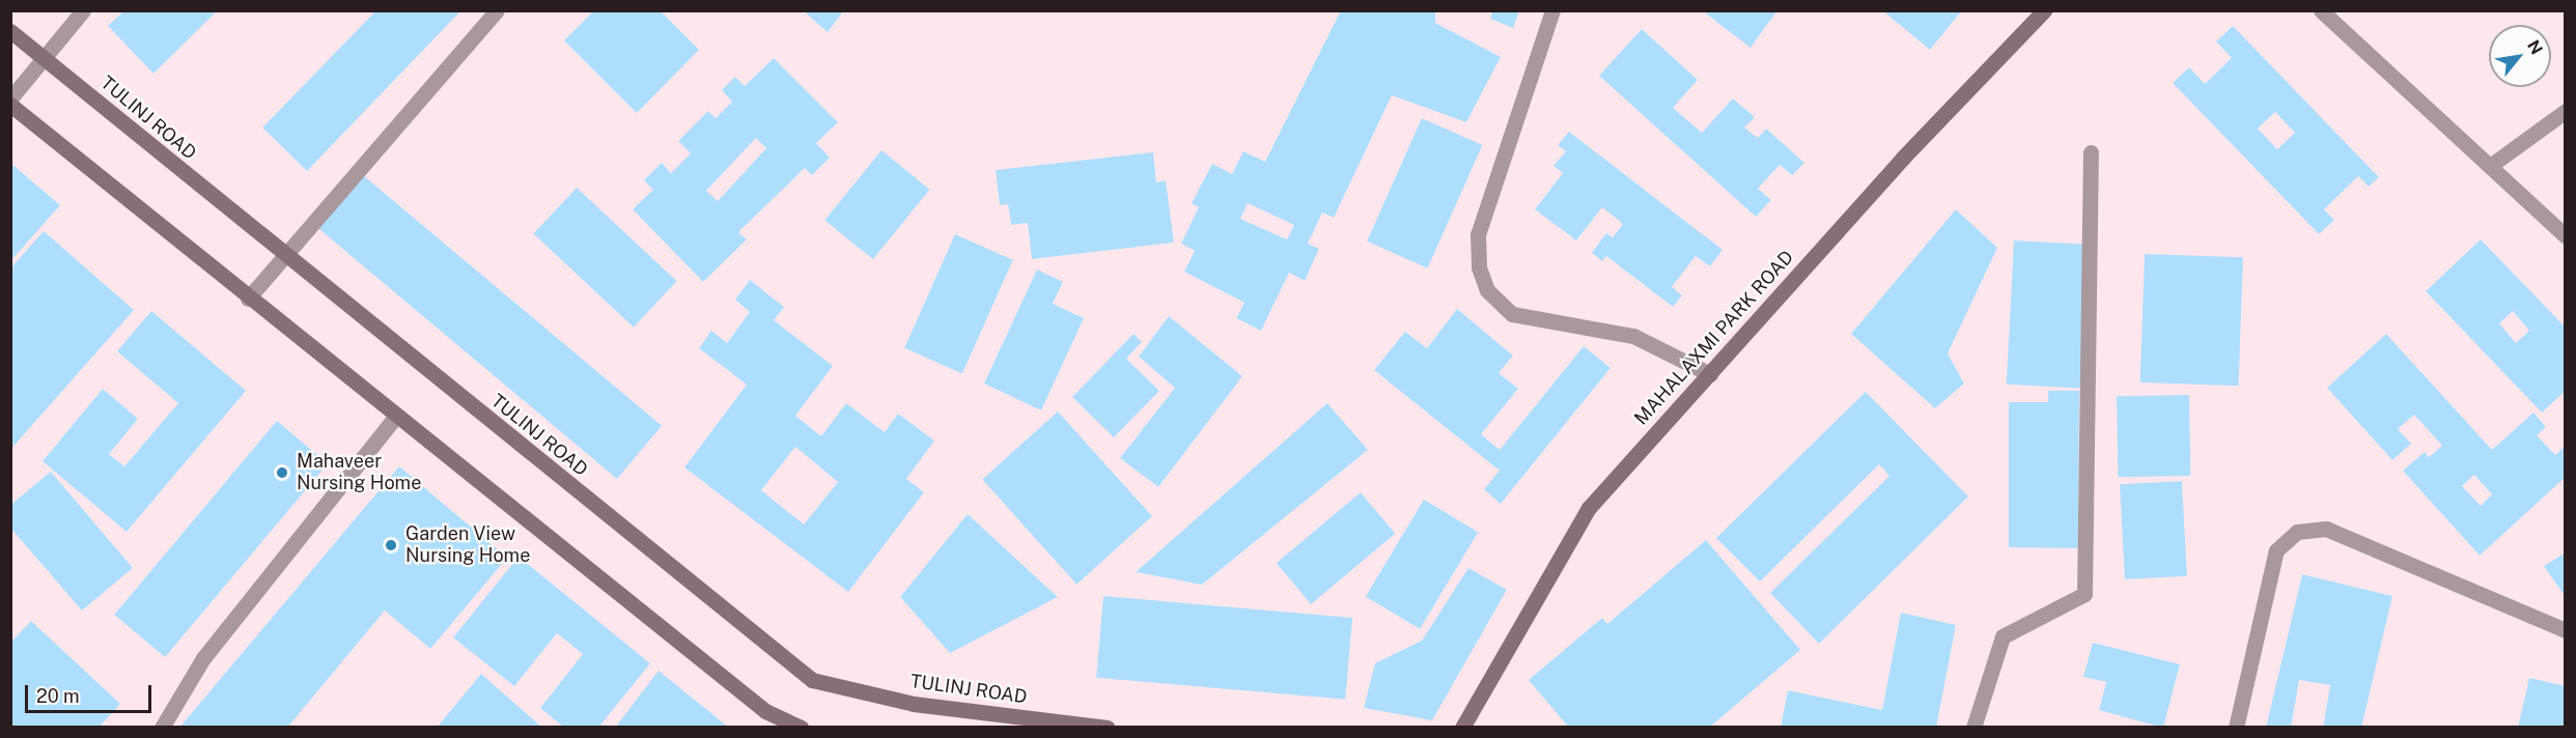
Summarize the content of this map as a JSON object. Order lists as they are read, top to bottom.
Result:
{
  "streets": {
    "main road": ["TULINJ ROAD", "MAHALAXMI PARK ROAD"]
  },
  "places": ["Mahaveer Nursing Home", "Garden View Nursing Home"],
  "scale_bar": "20 m",
  "north": "top right"
}
